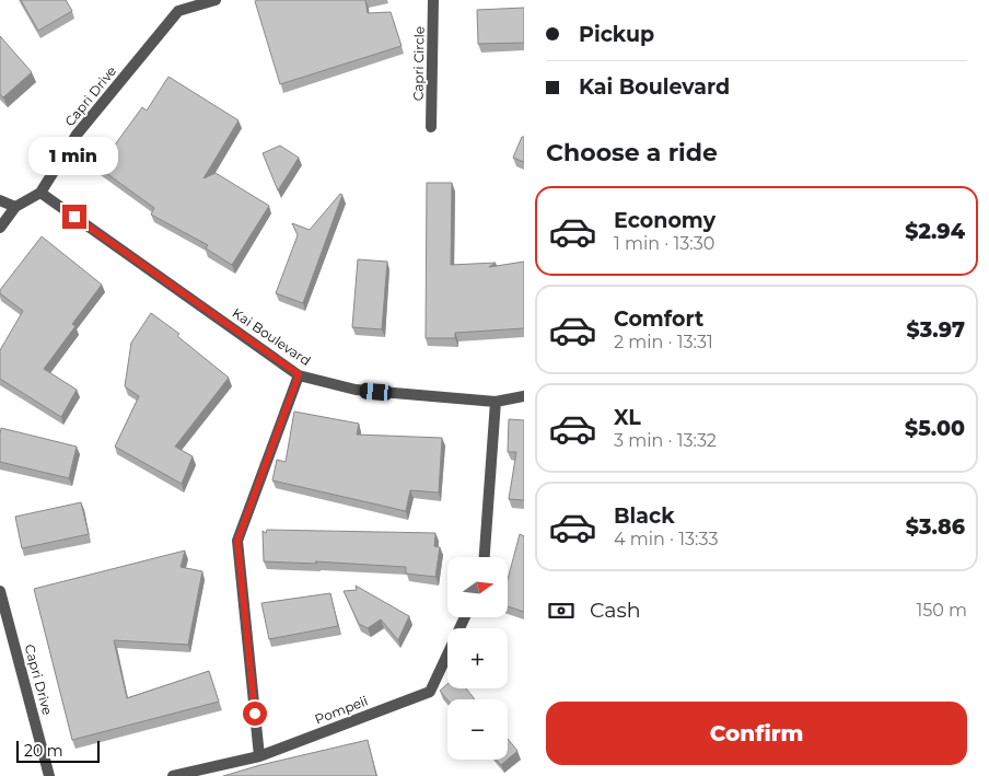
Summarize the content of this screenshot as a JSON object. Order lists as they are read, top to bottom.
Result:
{
  "streets": {
    "street": [
      "Capri Circle",
      "Capri Drive",
      "Kai Boulevard",
      "Pompeii"
    ]
  },
  "crossings": [
    ["Capri Drive", "Kai Boulevard"]
  ],
  "scale_bar": "20 m",
  "north": "right",
  "page": {
    "banner": ["Pickup", "Kai Boulevard"],
    "heading": "Choose a ride",
    "bubble": "1 min",
    "list": [
      {
        "name": "Economy",
        "note": "1 min · 13:30",
        "value": "$2.94"
      },
      {
        "name": "Comfort",
        "note": "2 min · 13:31",
        "value": "$3.97"
      },
      {
        "name": "XL",
        "note": "3 min · 13:32",
        "value": "$5.00"
      },
      {
        "name": "Black",
        "note": "4 min · 13:33",
        "value": "$3.86"
      }
    ],
    "map_buttons": ["+", "−"],
    "pay": ["Cash", "150 m"],
    "buttons": "Confirm",
    "scale": "20 m"
  }
}
